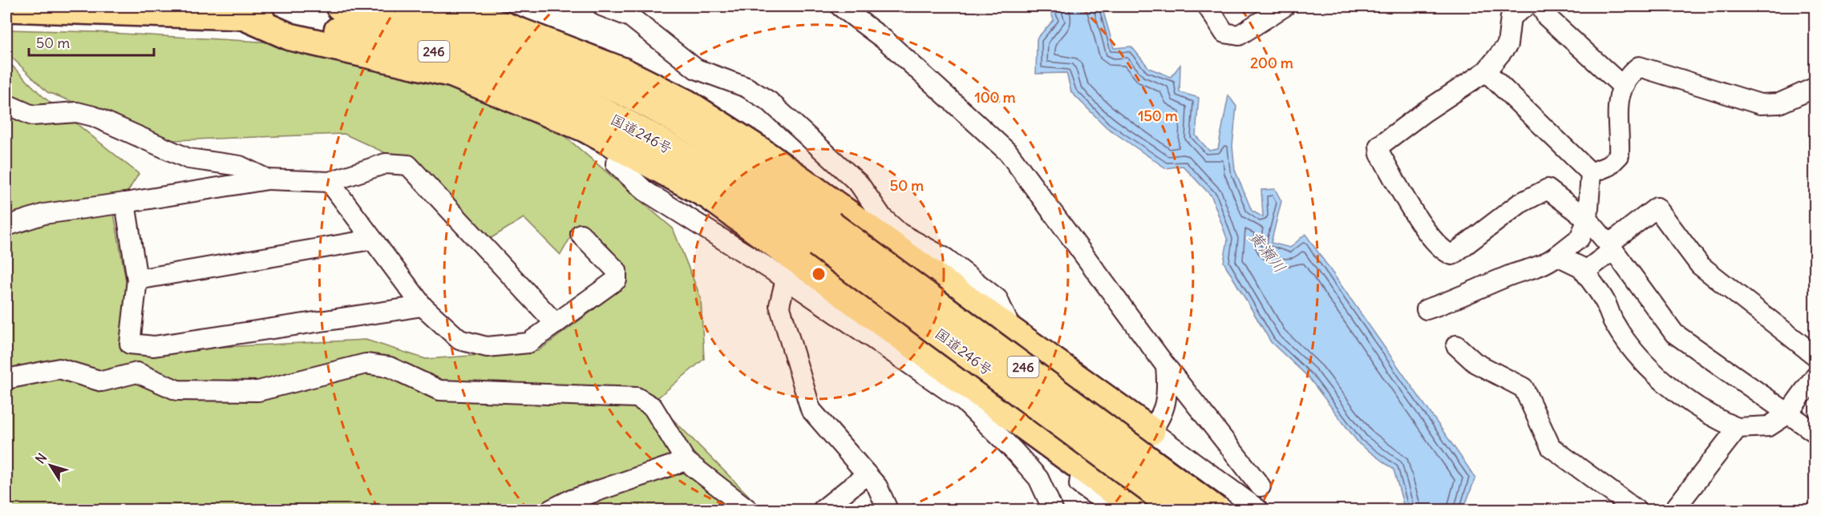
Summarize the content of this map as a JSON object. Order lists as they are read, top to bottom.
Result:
{
  "streets": {
    "highway": ["246", "国道246号"]
  },
  "water": ["黄瀬川"],
  "scale_bar": "50 m",
  "north": "top left",
  "rings": [
    "200 m",
    "100 m",
    "150 m",
    "50 m"
  ]
}
